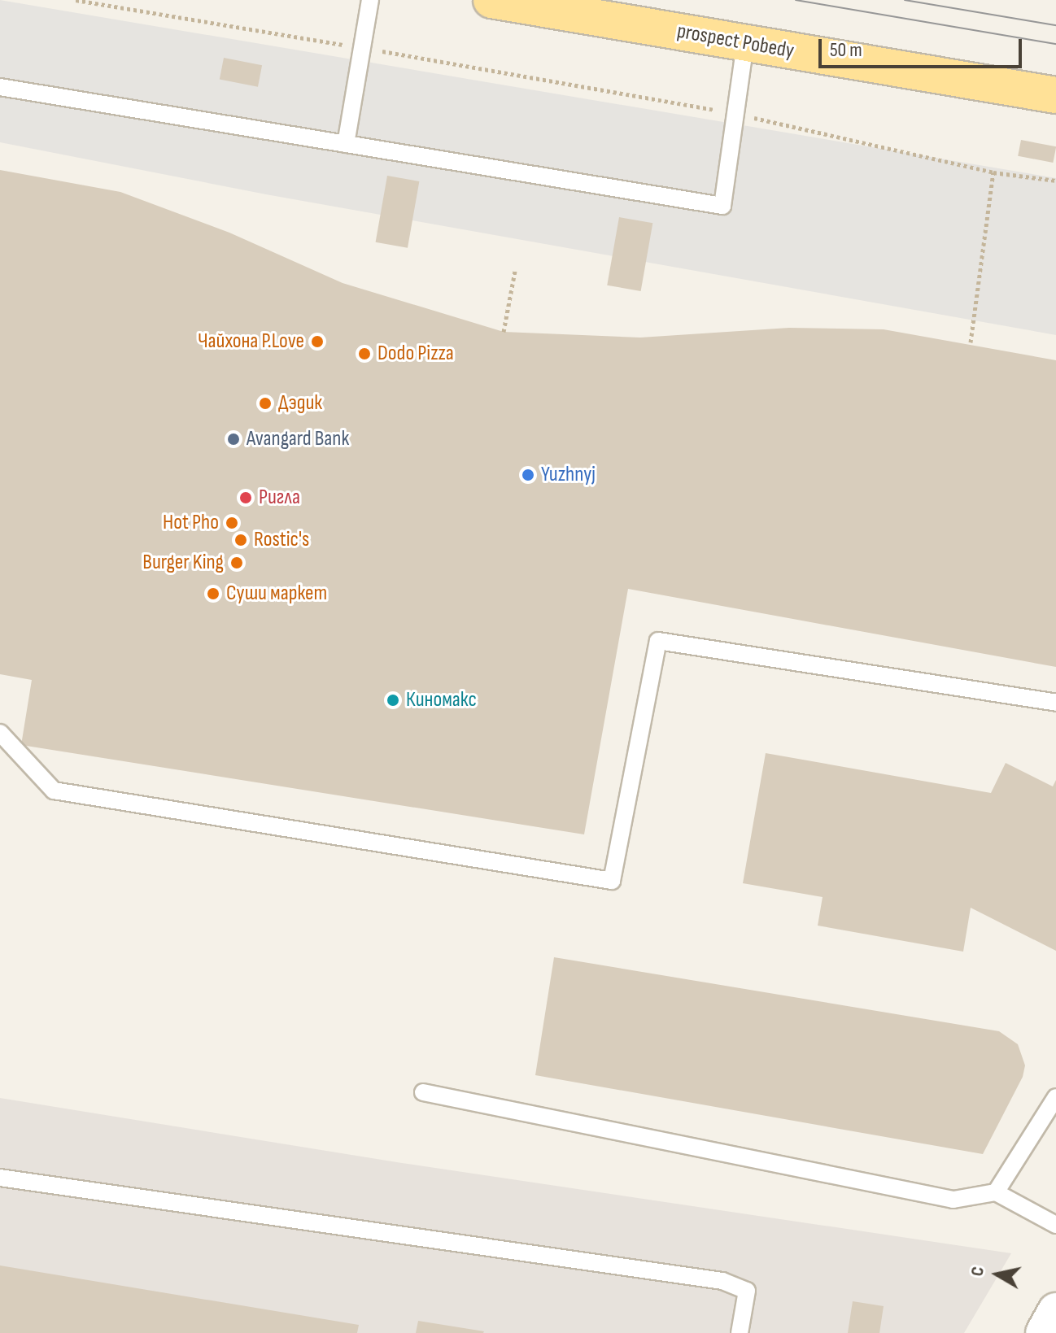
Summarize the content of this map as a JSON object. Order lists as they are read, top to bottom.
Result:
{
  "streets": {
    "main road": ["prospect Pobedy"]
  },
  "places": [
    "Чайхона P.Love",
    "Dodo Pizza",
    "Дэдик",
    "Avangard Bank",
    "Yuzhnyj",
    "Ригла",
    "Hot Pho",
    "Rostic's",
    "Burger King",
    "Суши маркет",
    "Киномакс"
  ],
  "scale_bar": "50 m",
  "north": "left"
}
